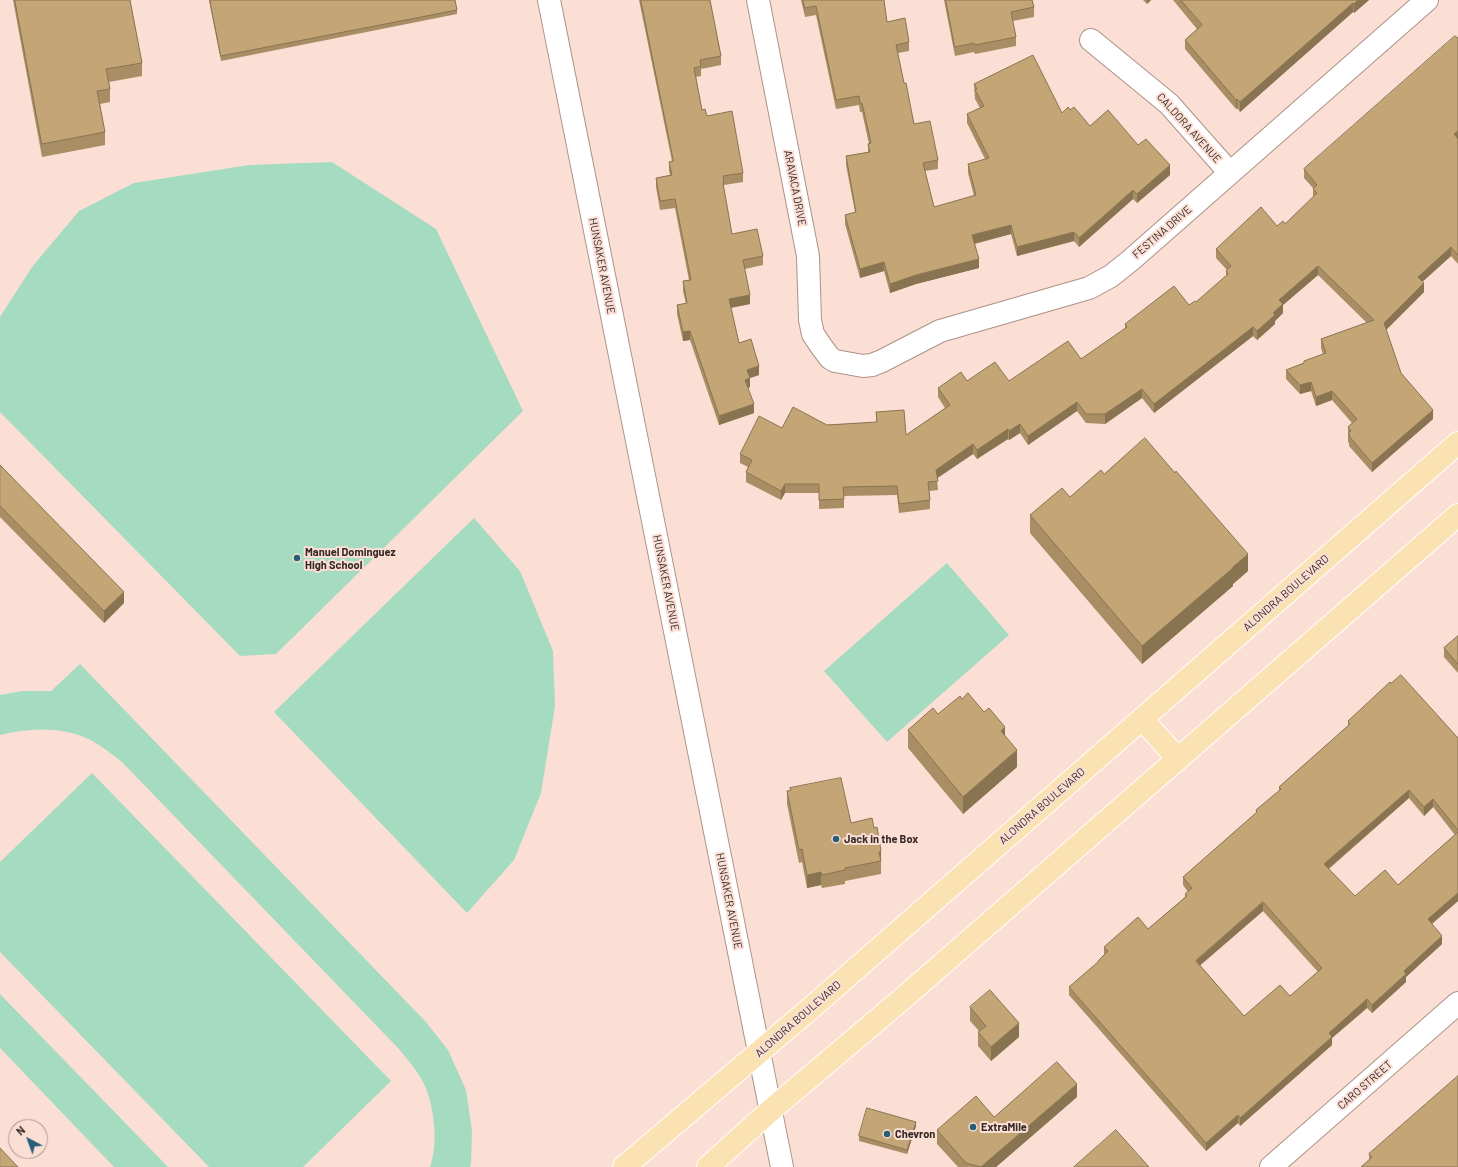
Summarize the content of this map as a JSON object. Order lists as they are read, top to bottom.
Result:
{
  "streets": {
    "main road": ["ALONDRA BOULEVARD"],
    "street": [
      "CALDORA AVENUE",
      "ARAVACA DRIVE",
      "FESTINA DRIVE",
      "HUNSAKER AVENUE",
      "CARO STREET"
    ]
  },
  "crossings": [
    ["CALDORA AVENUE", "FESTINA DRIVE"],
    ["ARAVACA DRIVE", "FESTINA DRIVE"],
    ["HUNSAKER AVENUE", "ALONDRA BOULEVARD"]
  ],
  "places": [
    "Manuel Dominguez High School",
    "Jack in the Box",
    "ExtraMile",
    "Chevron"
  ],
  "north": "top left"
}
